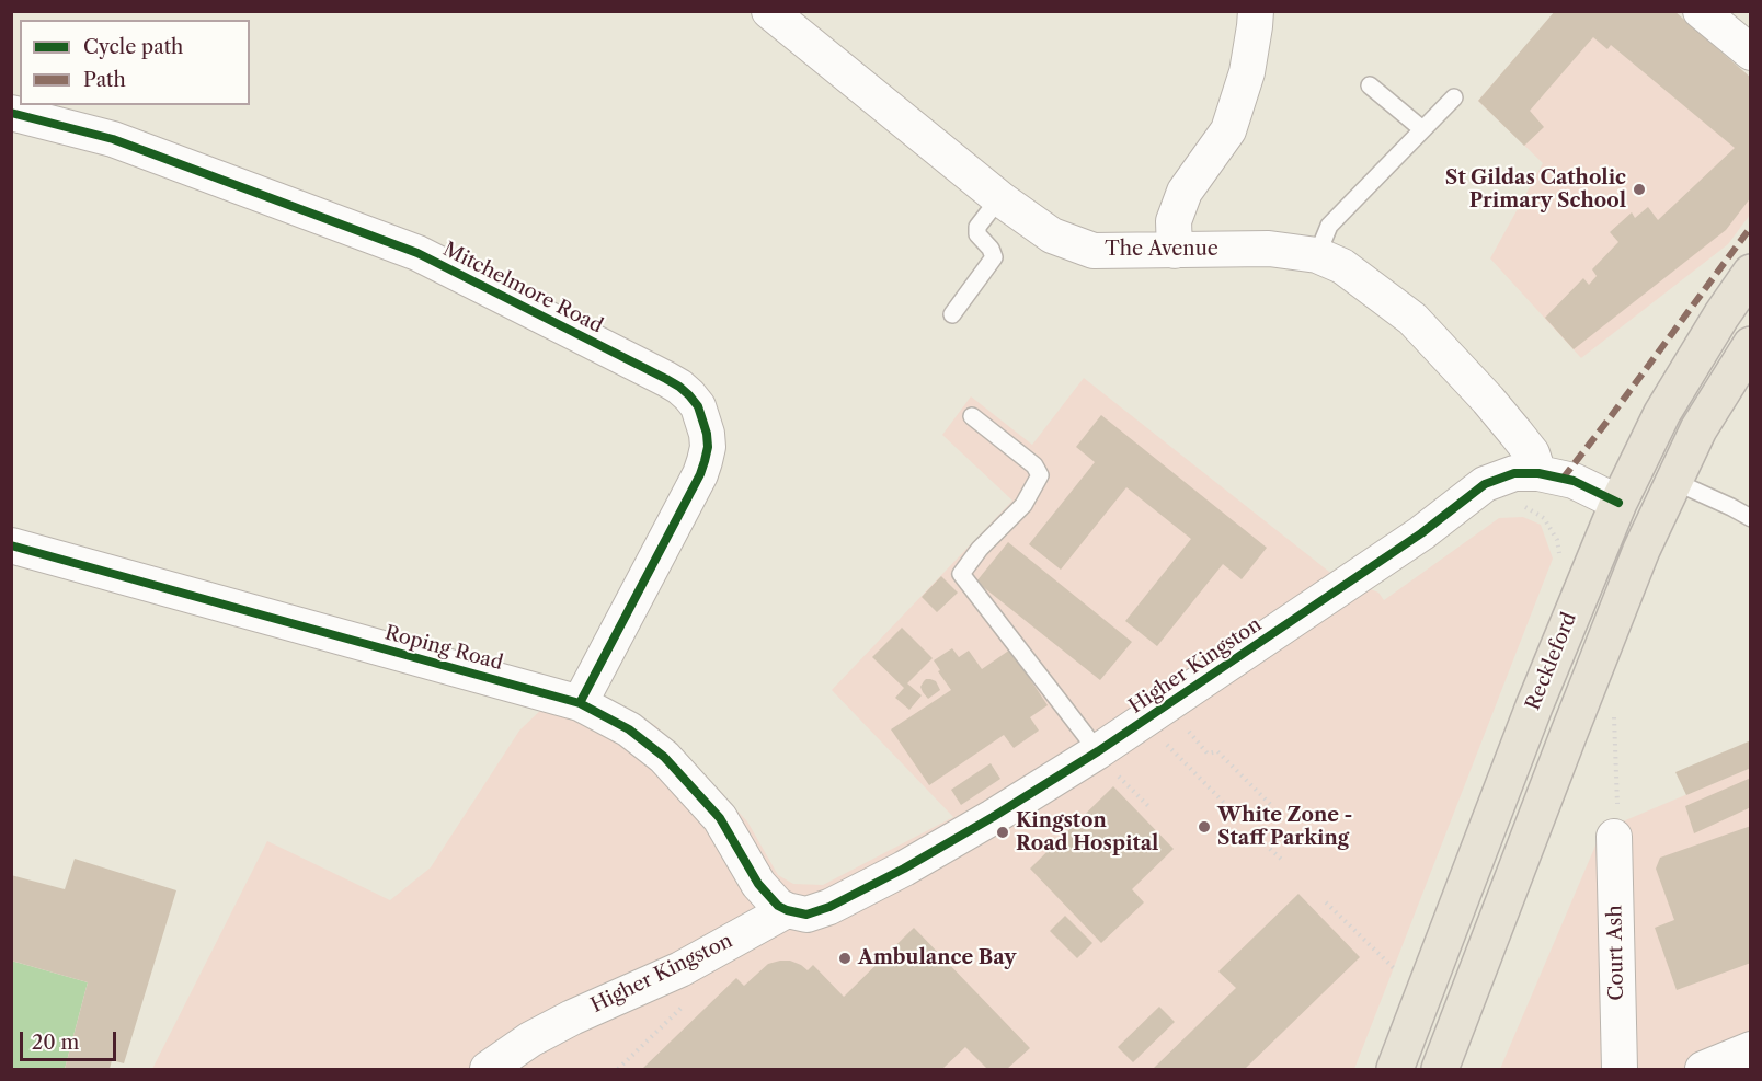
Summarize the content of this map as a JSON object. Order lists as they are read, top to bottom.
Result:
{
  "streets": {
    "main road": ["Reckleford"],
    "street": [
      "The Avenue",
      "Mitchelmore Road",
      "Roping Road",
      "Higher Kingston",
      "Court Ash"
    ]
  },
  "crossings": [
    ["The Avenue", "Higher Kingston"],
    ["Mitchelmore Road", "Roping Road"],
    ["Roping Road", "Higher Kingston"],
    ["Reckleford", "Higher Kingston"]
  ],
  "places": [
    "St Gildas Catholic Primary School",
    "White Zone - Staff Parking",
    "Kingston Road Hospital",
    "Ambulance Bay"
  ],
  "legend": ["Cycle path", "Path"],
  "scale_bar": "20 m"
}
